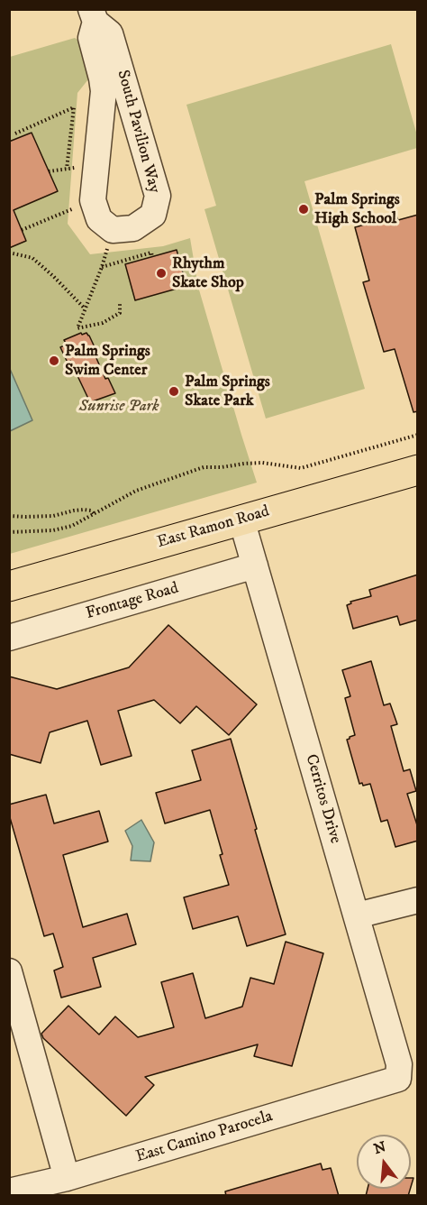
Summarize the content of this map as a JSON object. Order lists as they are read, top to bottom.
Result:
{
  "streets": {
    "main road": ["East Ramon Road"],
    "street": [
      "South Pavilion Way",
      "Frontage Road",
      "Cerritos Drive",
      "East Camino Parocela"
    ]
  },
  "crossings": [
    ["East Ramon Road", "Cerritos Drive"],
    ["Frontage Road", "Cerritos Drive"],
    ["Cerritos Drive", "East Camino Parocela"]
  ],
  "parks": ["Sunrise Park"],
  "places": [
    "Palm Springs High School",
    "Rhythm Skate Shop",
    "Palm Springs Swim Center",
    "Palm Springs Skate Park"
  ],
  "north": "top"
}
